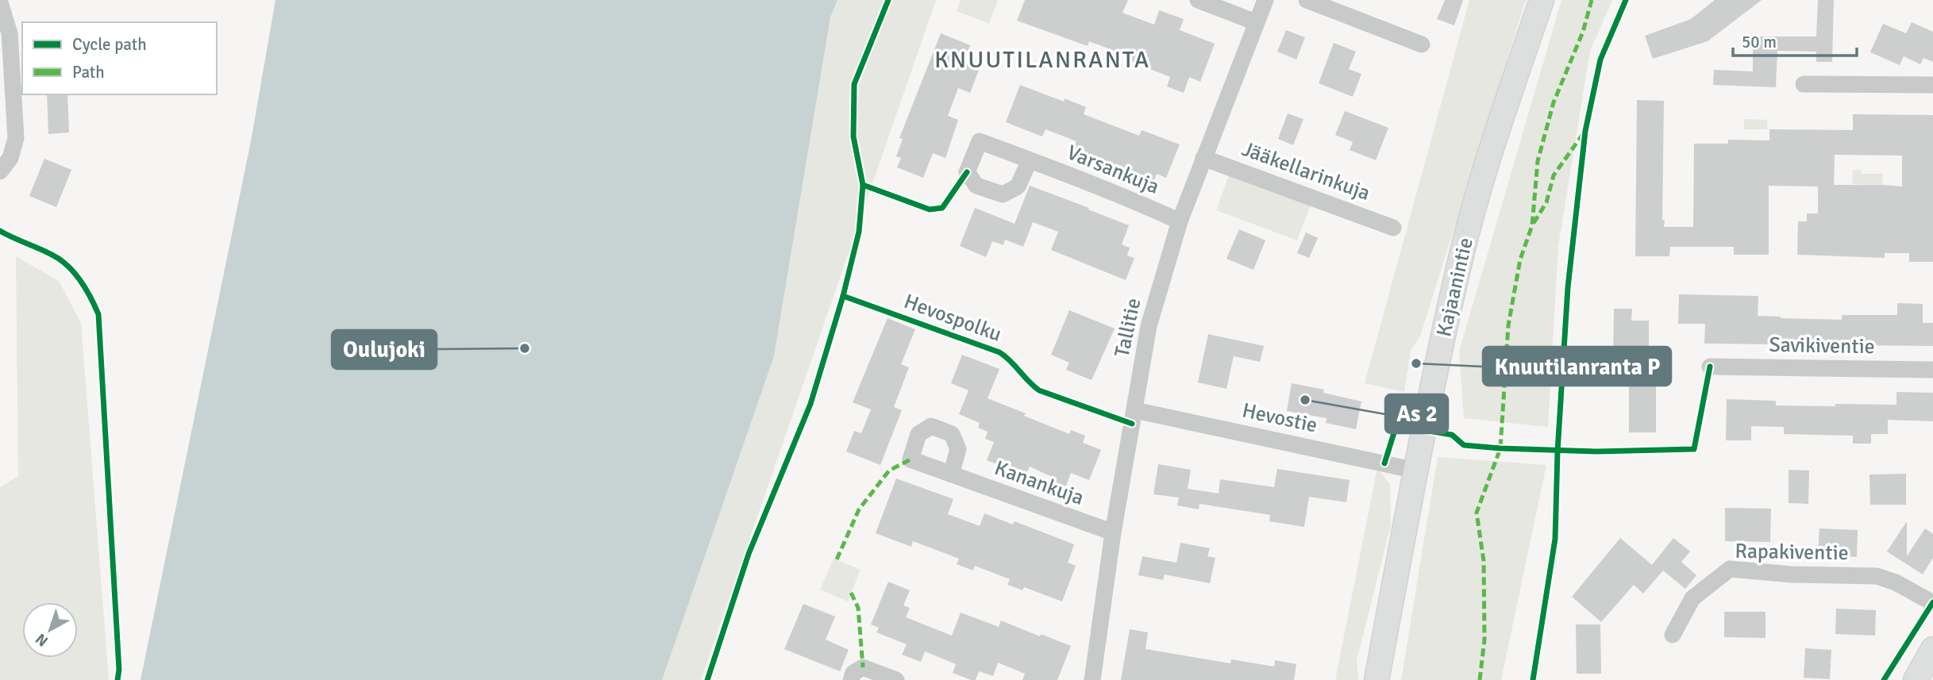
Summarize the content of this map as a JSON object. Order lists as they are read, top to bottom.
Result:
{
  "streets": {
    "main road": ["Kajaanintie"],
    "street": [
      "Varsankuja",
      "Jääkellarinkuja",
      "Tallitie",
      "Savikiventie",
      "Hevostie",
      "Kanankuja",
      "Rapakiventie"
    ],
    "cycle path": ["Hevospolku"]
  },
  "crossings": [
    ["Varsankuja", "Tallitie"],
    ["Jääkellarinkuja", "Tallitie"],
    ["Kajaanintie", "Hevostie"],
    ["Tallitie", "Hevostie"],
    ["Tallitie", "Kanankuja"]
  ],
  "districts": ["KNUUTILANRANTA"],
  "places": ["Oulujoki", "Knuutilanranta P", "As 2"],
  "legend": ["Cycle path", "Path"],
  "scale_bar": "50 m",
  "north": "bottom left"
}
